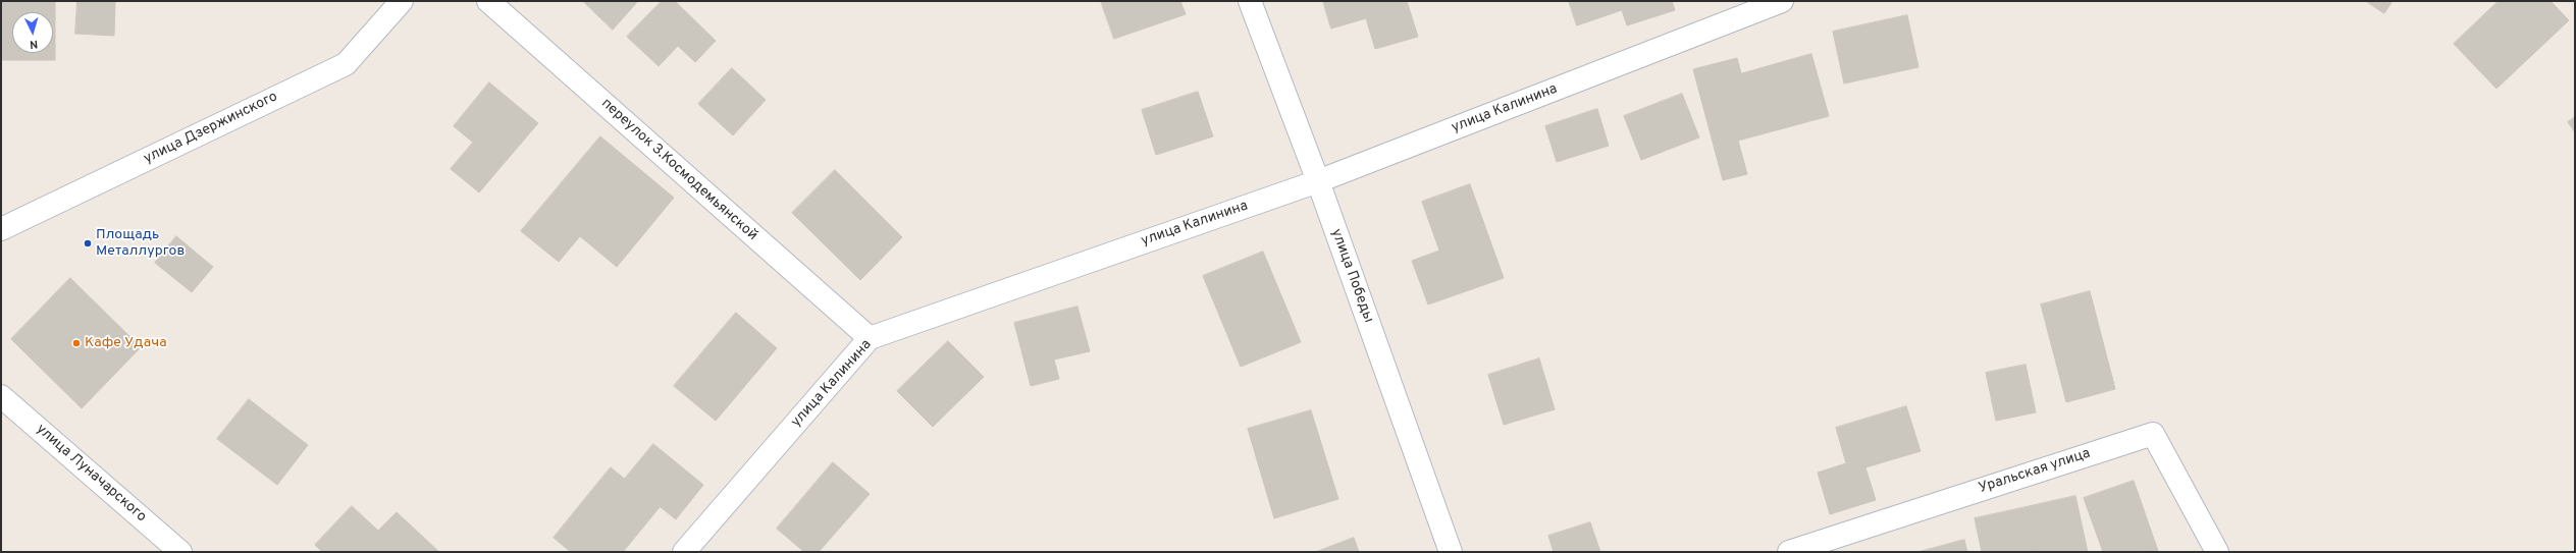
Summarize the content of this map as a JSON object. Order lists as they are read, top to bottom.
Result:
{
  "streets": {
    "street": [
      "улица Калинина",
      "улица Дзержинского",
      "переулок З.Космодемьянской",
      "улица Победы",
      "Уральская улица",
      "улица Луначарского"
    ]
  },
  "crossings": [
    ["улица Калинина", "переулок З.Космодемьянской"],
    ["улица Калинина", "улица Победы"]
  ],
  "places": ["Площадь Металлургов", "Кафе Удача"],
  "north": "bottom"
}
